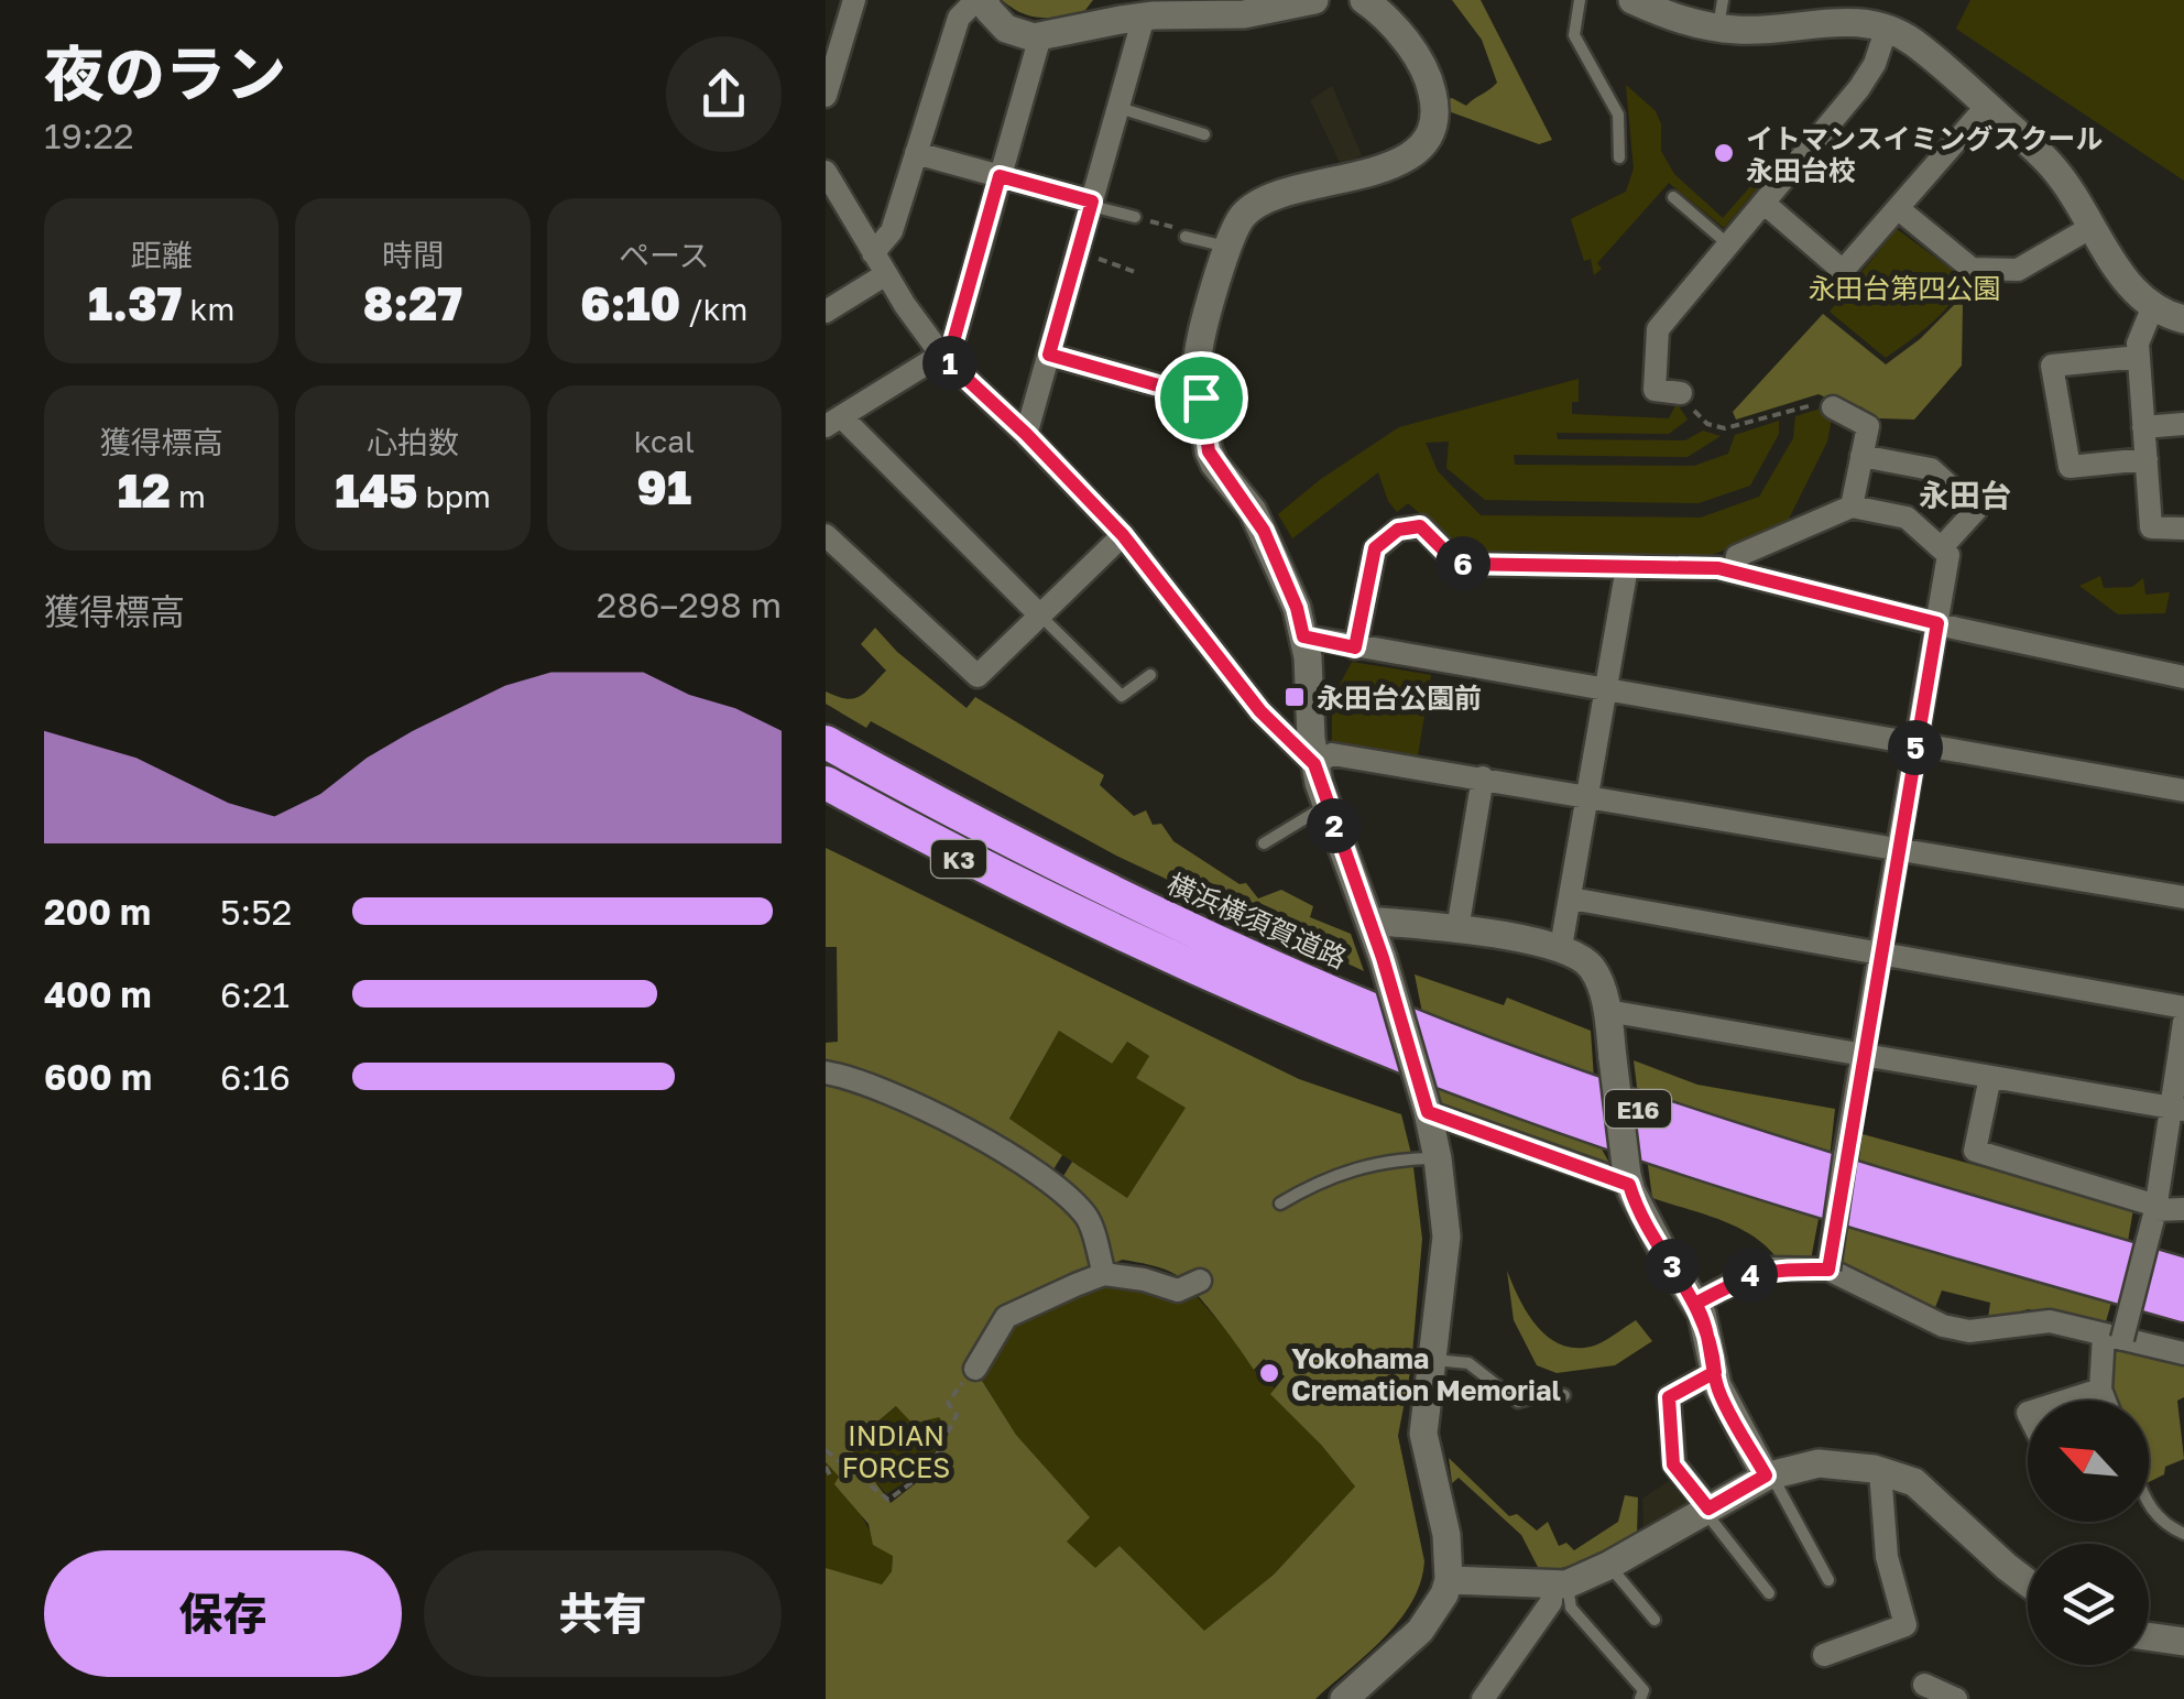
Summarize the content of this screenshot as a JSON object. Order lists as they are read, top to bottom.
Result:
{
  "streets": {
    "highway": ["K3", "横浜横須賀道路", "E16"]
  },
  "crossings": [
    ["K3", "横浜横須賀道路"]
  ],
  "districts": ["永田台"],
  "parks": ["永田台第四公園", "INDIAN FORCES"],
  "places": {
    "other": ["イトマンスイミングスクール 永田台校", "Yokohama Cremation Memorial"],
    "transit": ["永田台公園前"]
  },
  "north": "top left",
  "page": {
    "heading": ["夜のラン", "19:22"],
    "stats": [
      ["距離", "1.37 km"],
      ["時間", "8:27"],
      ["ペース", "6:10 /km"],
      ["獲得標高", "12 m"],
      ["心拍数", "145 bpm"],
      ["kcal", "91"]
    ],
    "pins": [
      "1",
      "6",
      "5",
      "2",
      "3",
      "4"
    ],
    "chart": ["獲得標高", "286–298 m"],
    "list": [
      {
        "name": "200 m",
        "note": "5:52"
      },
      {
        "name": "400 m",
        "note": "6:21"
      },
      {
        "name": "600 m",
        "note": "6:16"
      }
    ],
    "buttons": ["保存", "共有"]
  }
}
